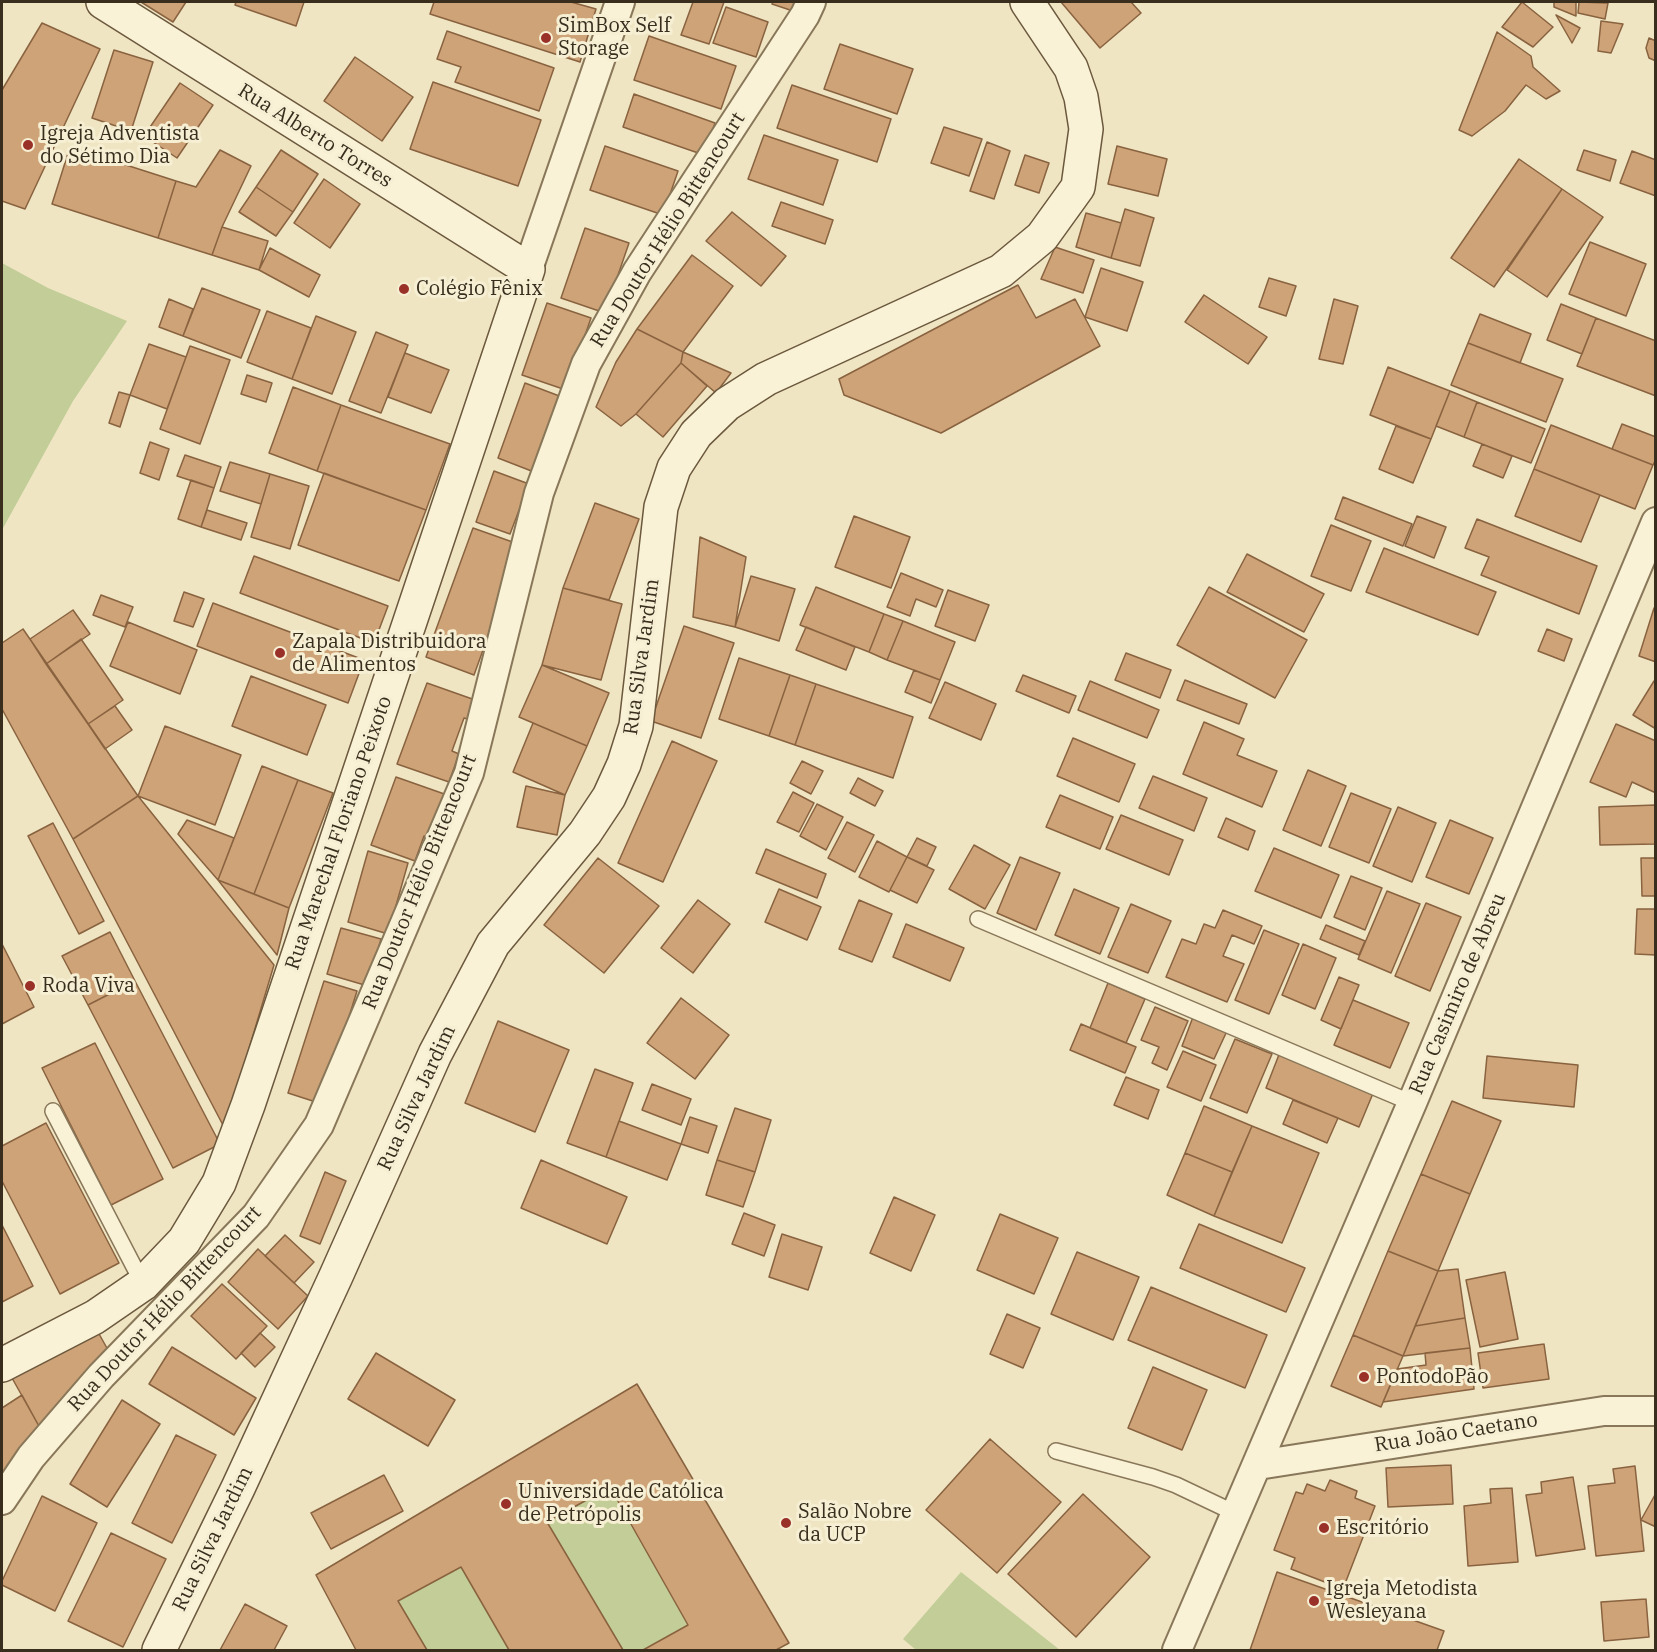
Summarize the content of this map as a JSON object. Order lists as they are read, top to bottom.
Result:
{
  "streets": {
    "street": [
      "Rua Alberto Torres",
      "Rua Doutor Hélio Bittencourt",
      "Rua Silva Jardim",
      "Rua Marechal Floriano Peixoto",
      "Rua Casimiro de Abreu",
      "Rua João Caetano"
    ]
  },
  "crossings": [
    ["Rua Alberto Torres", "Rua Marechal Floriano Peixoto"],
    ["Rua Casimiro de Abreu", "Rua João Caetano"]
  ],
  "places": [
    "SimBox Self Storage",
    "Igreja Adventista do Sétimo Dia",
    "Colégio Fênix",
    "Zapala Distribuidora de Alimentos",
    "Roda Viva",
    "PontodoPão",
    "Universidade Católica de Petrópolis",
    "Salão Nobre da UCP",
    "Escritório",
    "Igreja Metodista Wesleyana"
  ]
}
